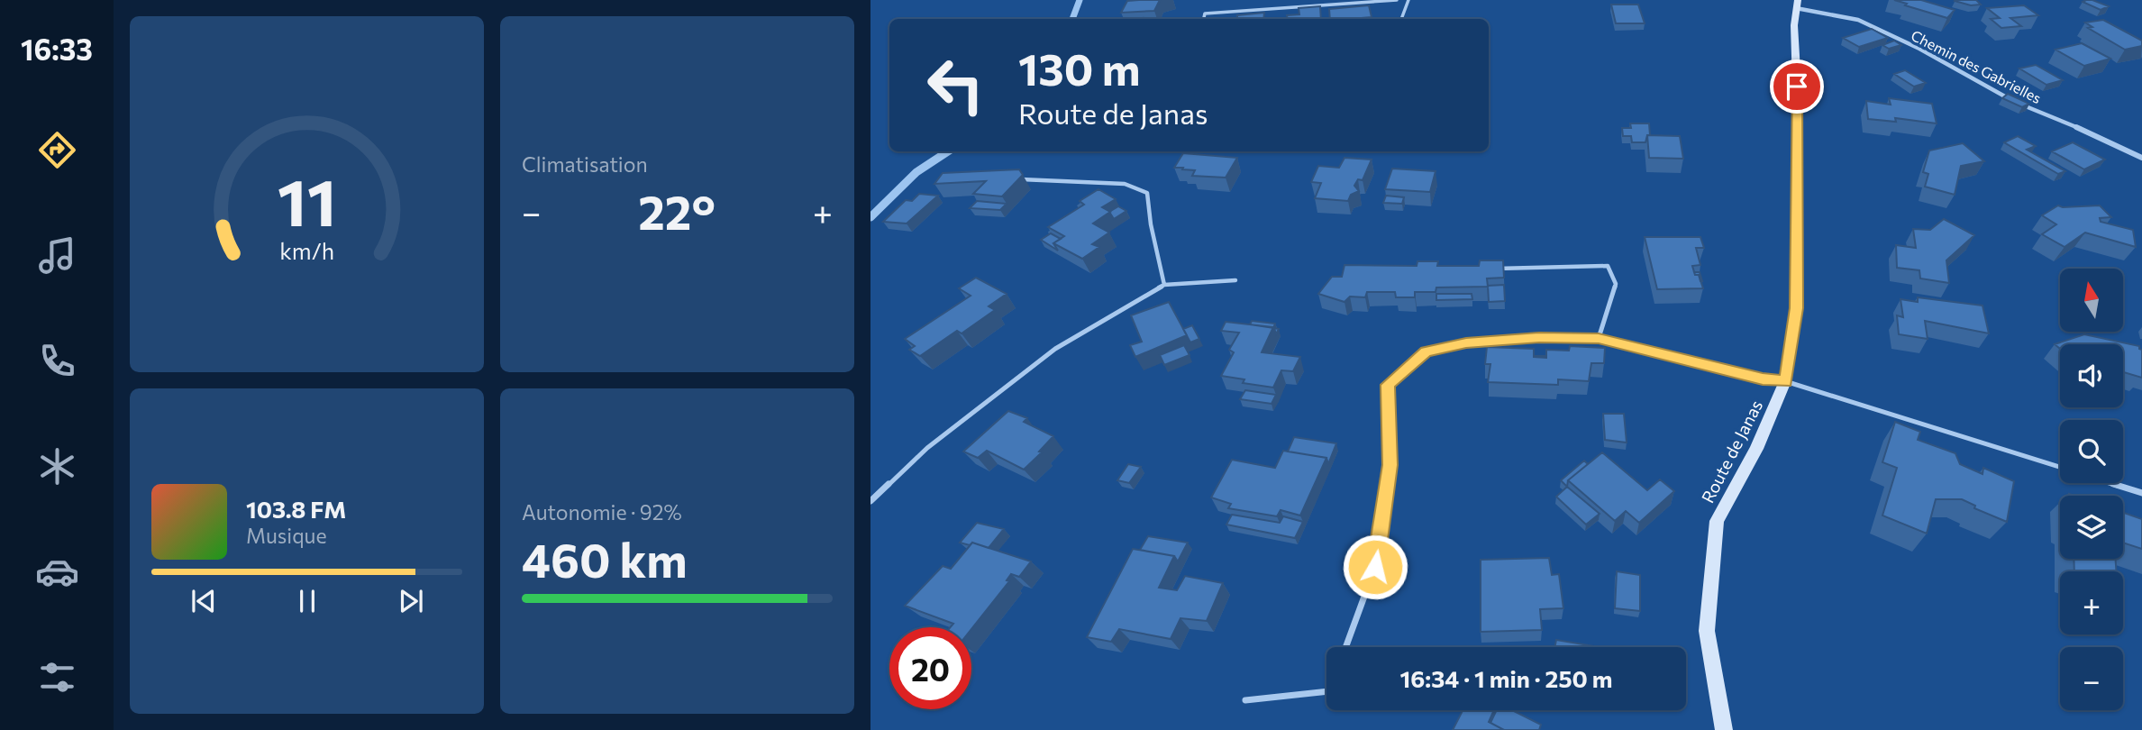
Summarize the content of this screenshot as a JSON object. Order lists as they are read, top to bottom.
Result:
{
  "streets": {
    "street": ["Chemin des Gabrielles", "Route de Janas"]
  },
  "crossings": [
    ["Chemin des Gabrielles", "Route de Janas"]
  ],
  "north": "top",
  "page": {
    "tabs": "16:33",
    "tile": [
      "Climatisation",
      ["Autonomie · 92%", "460 km"]
    ],
    "turn": ["130 m", "Route de Janas"],
    "heat": ["−", "22°", "+"],
    "map_buttons": ["+", "−"],
    "song": ["103.8 FM", "Musique"],
    "limit": "20",
    "trip": "16:34 · 1 min · 250 m",
    "gauge": ["11", "km/h"]
  }
}
